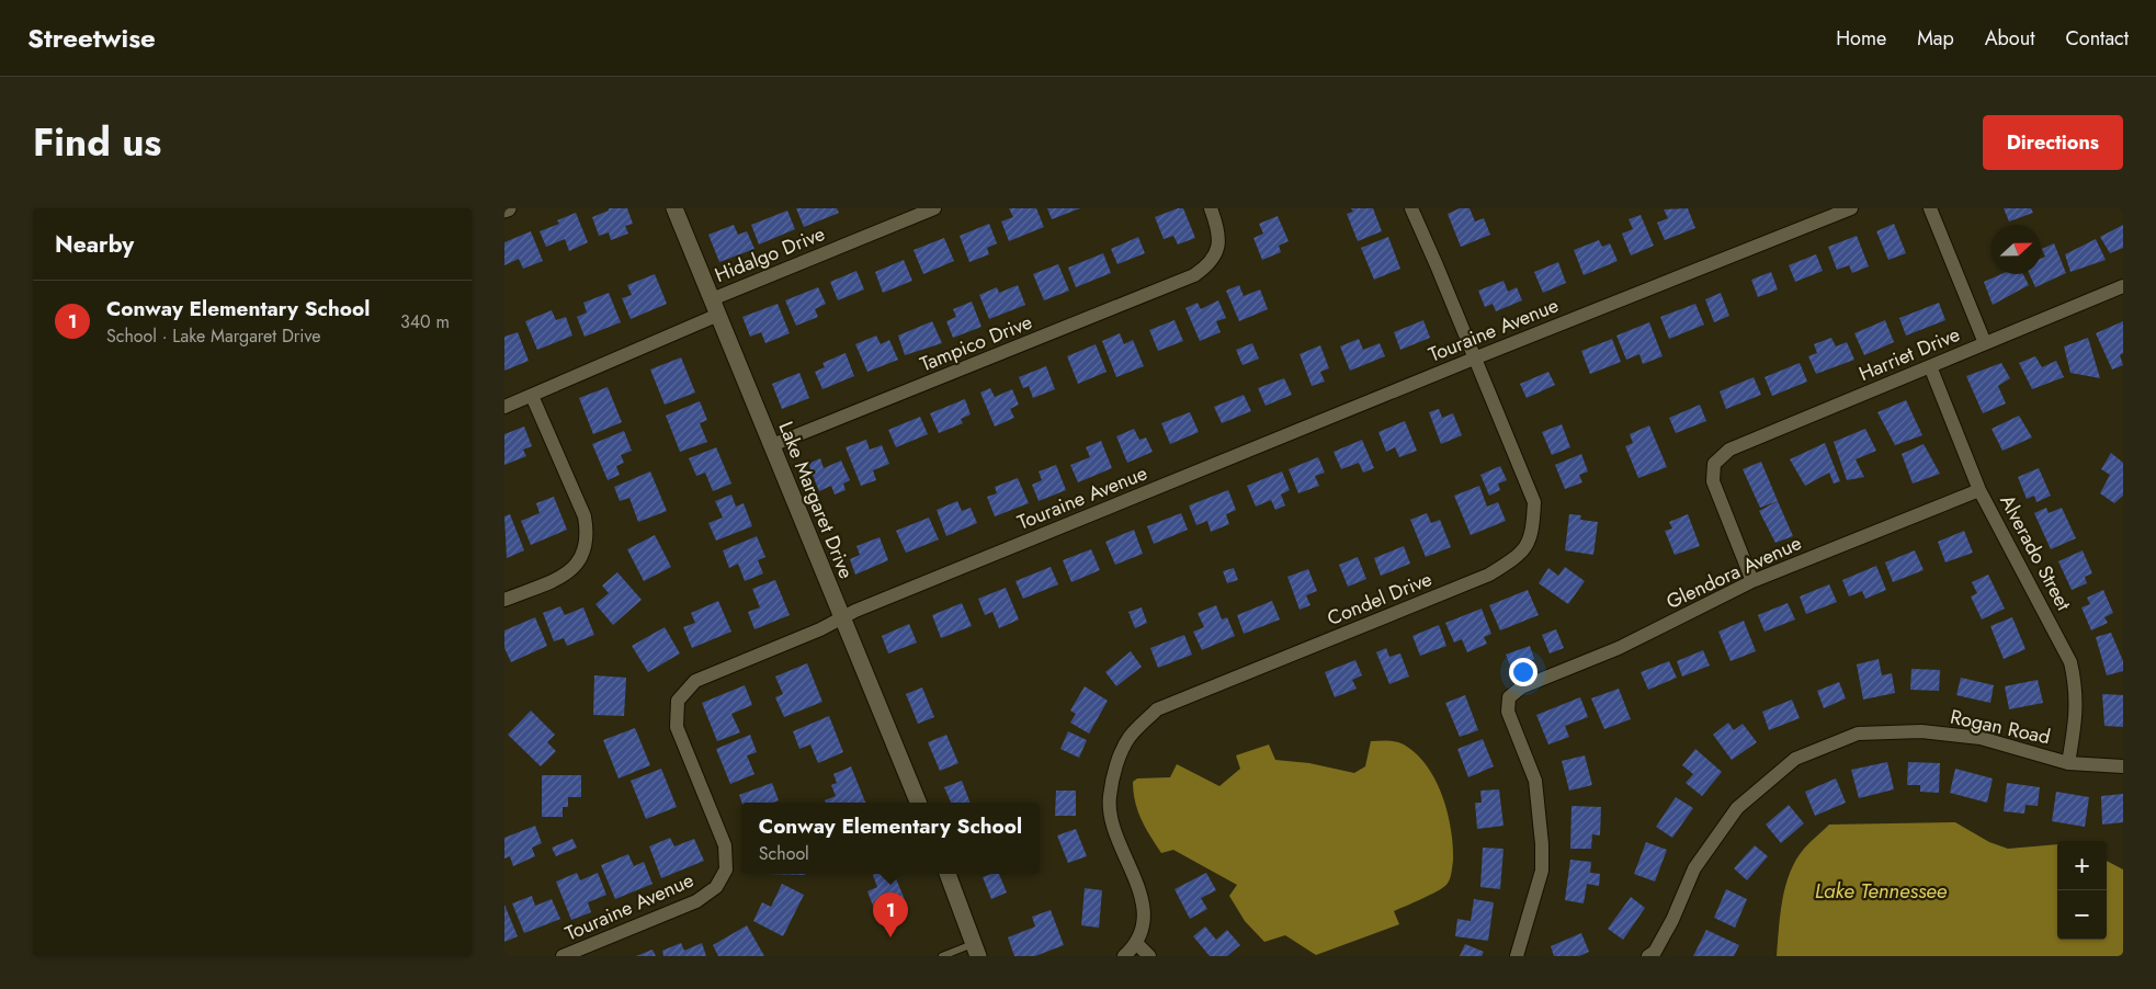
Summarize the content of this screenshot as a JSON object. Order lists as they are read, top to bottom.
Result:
{
  "streets": {
    "street": [
      "Hidalgo Drive",
      "Touraine Avenue",
      "Tampico Drive",
      "Harriet Drive",
      "Lake Margaret Drive",
      "Alverado Street",
      "Glendora Avenue",
      "Condel Drive",
      "Rogan Road"
    ]
  },
  "crossings": [
    ["Hidalgo Drive", "Lake Margaret Drive"],
    ["Touraine Avenue", "Lake Margaret Drive"],
    ["Touraine Avenue", "Condel Drive"],
    ["Tampico Drive", "Lake Margaret Drive"],
    ["Harriet Drive", "Alverado Street"],
    ["Harriet Drive", "Glendora Avenue"],
    ["Alverado Street", "Glendora Avenue"],
    ["Alverado Street", "Rogan Road"]
  ],
  "water": ["Lake Tennessee"],
  "north": "right",
  "page": {
    "header": "Streetwise",
    "nav": [
      "Home",
      "Map",
      "About",
      "Contact"
    ],
    "title": "Find us",
    "buttons": "Directions",
    "heading": "Nearby",
    "list": [
      {
        "mark": "1",
        "name": "Conway Elementary School",
        "note": "School · Lake Margaret Drive",
        "value": "340 m"
      }
    ],
    "popup": ["Conway Elementary School", "School"],
    "map_buttons": ["+", "−"],
    "pins": "1"
  }
}
